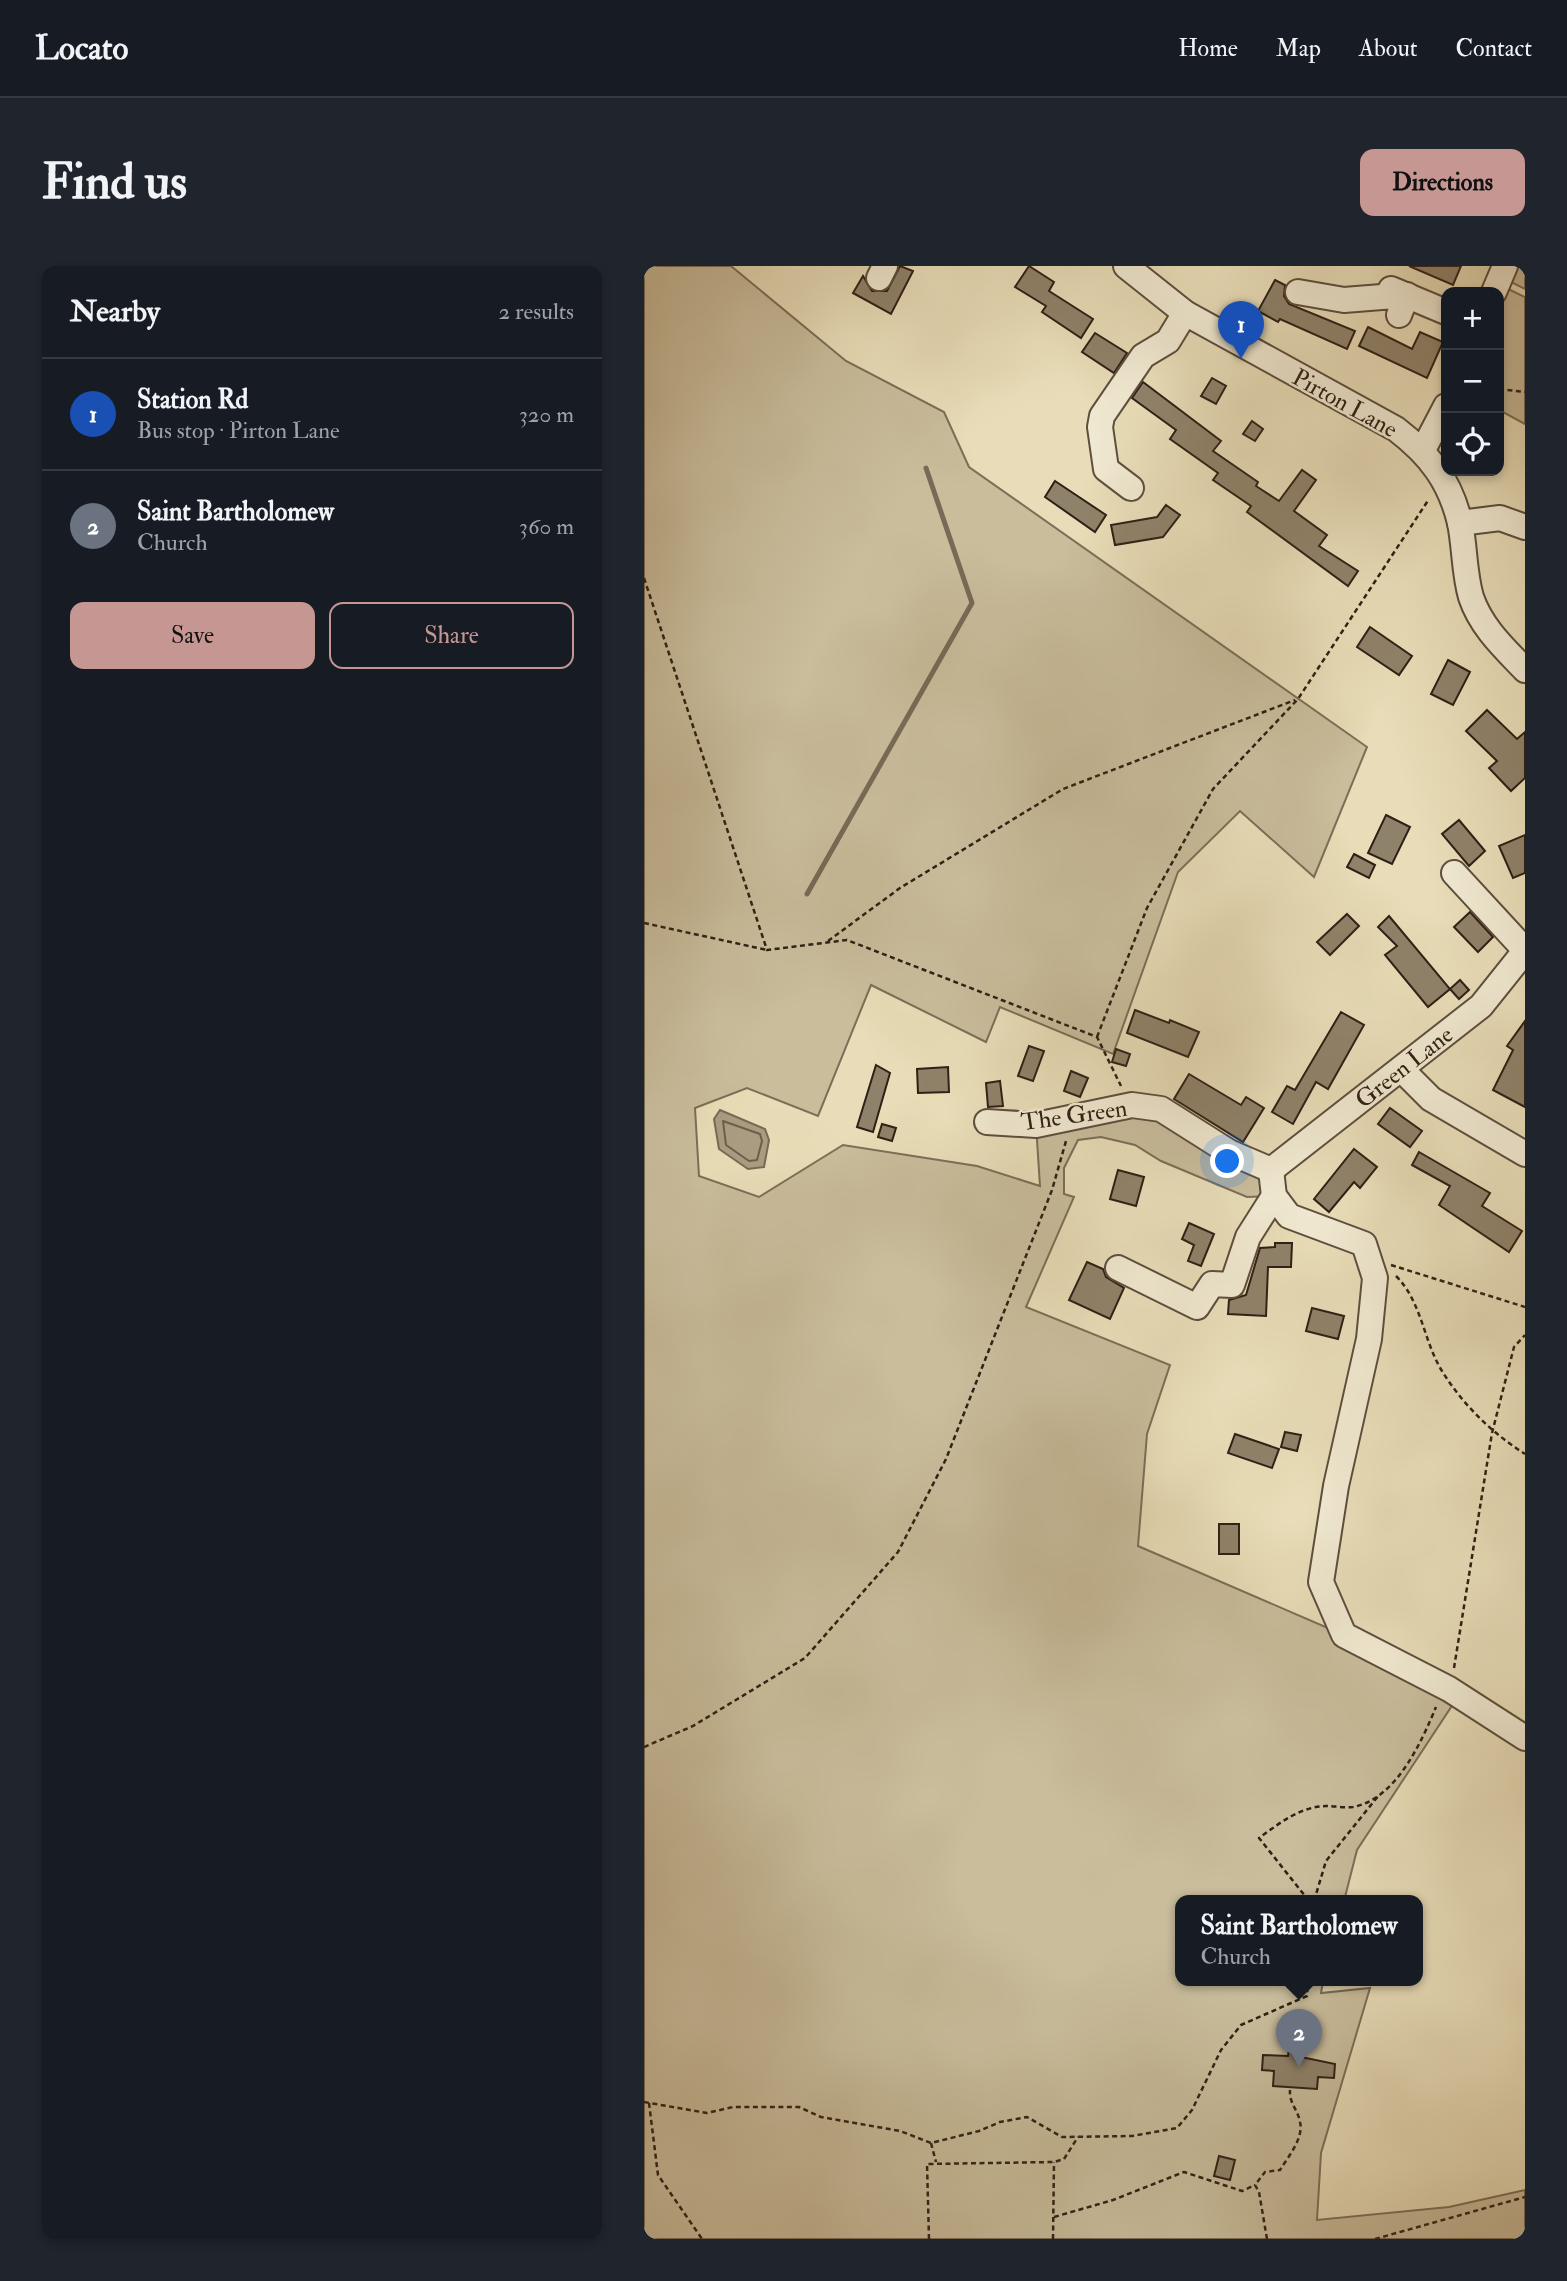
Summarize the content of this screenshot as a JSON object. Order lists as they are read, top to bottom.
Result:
{
  "streets": {
    "street": ["Pirton Lane", "Green Lane", "The Green"]
  },
  "crossings": [
    ["Green Lane", "The Green"]
  ],
  "page": {
    "header": "Locato",
    "nav": [
      "Home",
      "Map",
      "About",
      "Contact"
    ],
    "buttons": [
      "Directions",
      ["Save", "Share"]
    ],
    "title": "Find us",
    "heading": ["Nearby", "2 results"],
    "map_buttons": ["+", "−"],
    "pins": ["1", "2"],
    "list": [
      {
        "mark": "1",
        "name": "Station Rd",
        "note": "Bus stop · Pirton Lane",
        "value": "320 m"
      },
      {
        "mark": "2",
        "name": "Saint Bartholomew",
        "note": "Church",
        "value": "360 m"
      }
    ],
    "popup": ["Saint Bartholomew", "Church"]
  }
}
